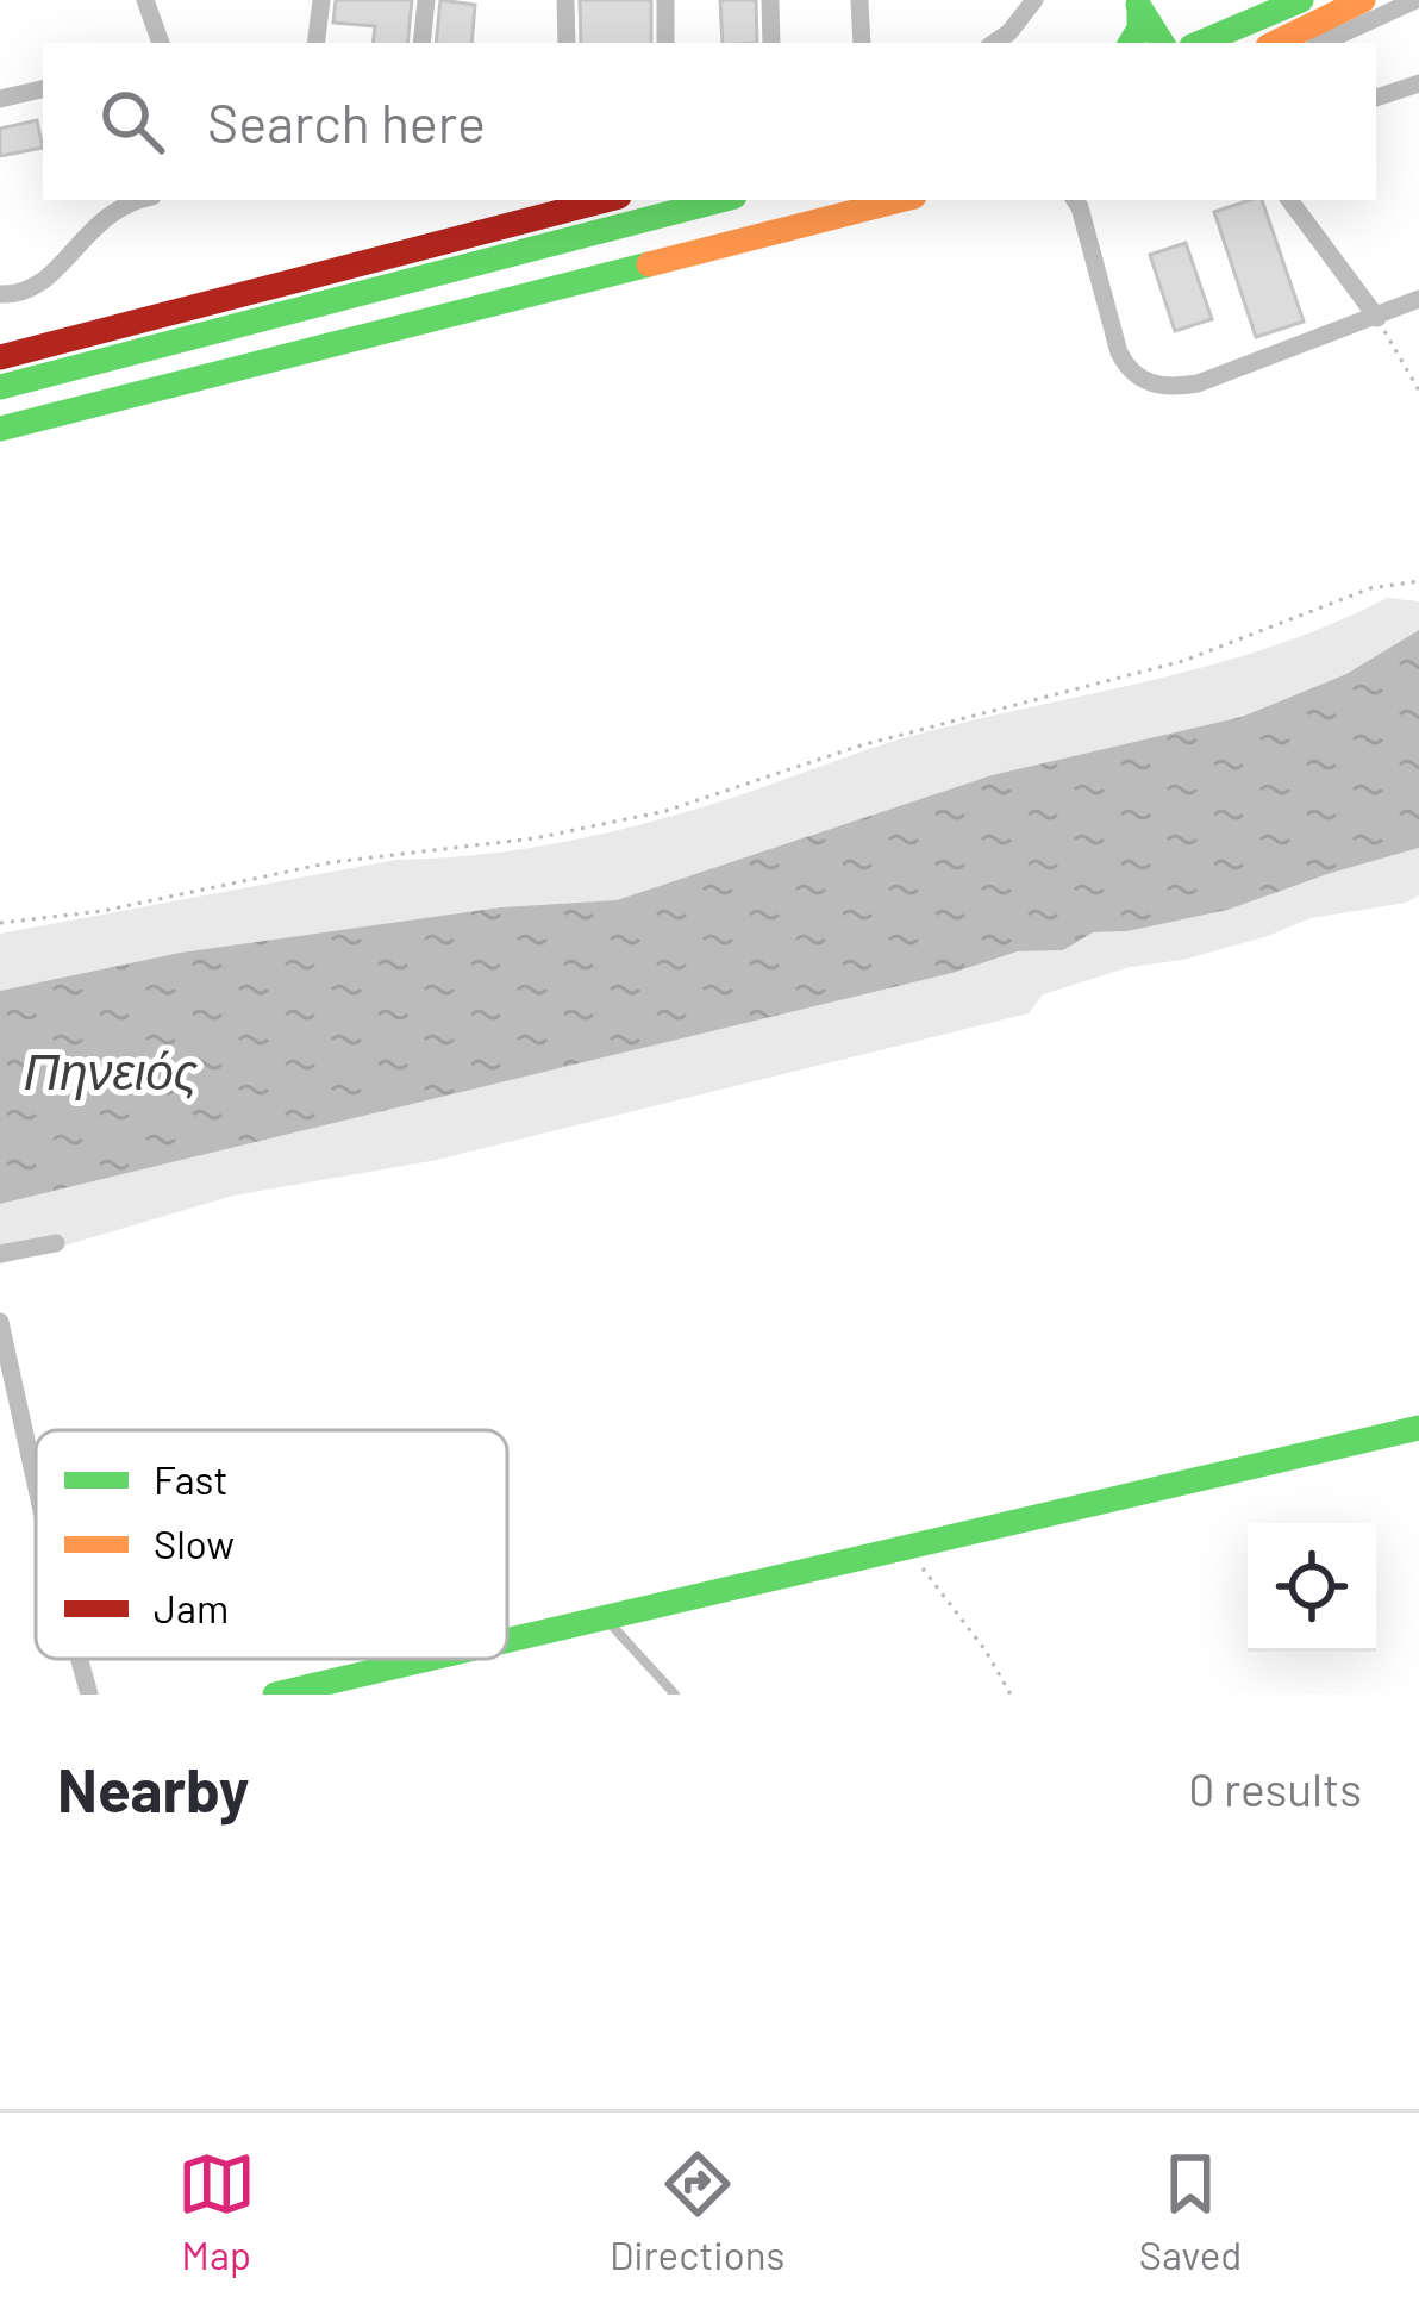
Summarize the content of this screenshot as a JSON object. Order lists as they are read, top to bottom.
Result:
{
  "water": ["Πηνειός"],
  "legend": ["Fast", "Slow", "Jam"],
  "page": {
    "search": "Search here",
    "heading": ["Nearby", "0 results"],
    "nav": ["Map", "Directions", "Saved"]
  }
}
